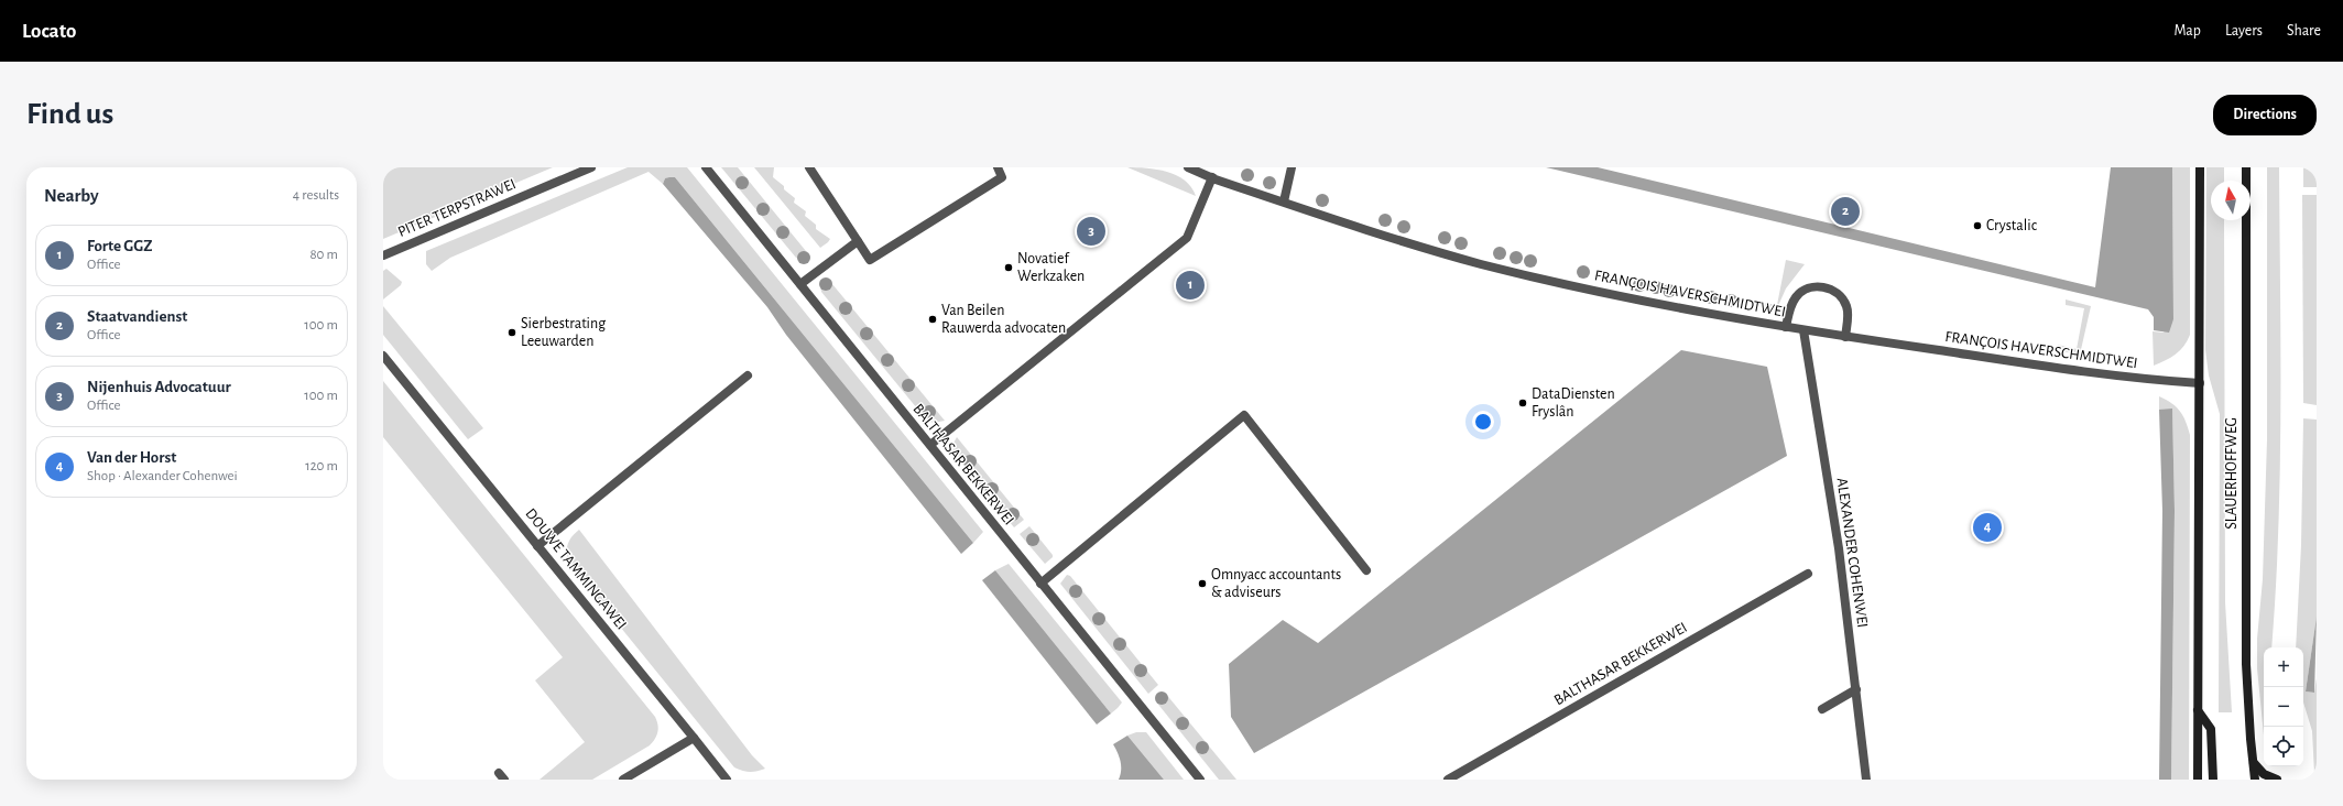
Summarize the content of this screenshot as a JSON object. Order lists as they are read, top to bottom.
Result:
{
  "streets": {
    "main road": ["SLAUERHOFFWEG"],
    "street": [
      "PITER TERPSTRAWEI",
      "FRANÇOIS HAVERSCHMIDTWEI",
      "BALTHASAR BEKKERWEI",
      "ALEXANDER COHENWEI",
      "DOUWE TAMMINGAWEI"
    ]
  },
  "crossings": [
    ["FRANÇOIS HAVERSCHMIDTWEI", "SLAUERHOFFWEG"],
    ["FRANÇOIS HAVERSCHMIDTWEI", "ALEXANDER COHENWEI"]
  ],
  "places": [
    "Crystalic",
    "Novatief Werkzaken",
    "Van Beilen Rauwerda advocaten",
    "Sierbestrating Leeuwarden",
    "DataDiensten Fryslân",
    "Omnyacc accountants & adviseurs"
  ],
  "north": "top",
  "page": {
    "header": "Locato",
    "nav": ["Map", "Layers", "Share"],
    "buttons": "Directions",
    "title": "Find us",
    "heading": ["Nearby", "4 results"],
    "pins": [
      "2",
      "3",
      "1",
      "4"
    ],
    "list": [
      {
        "mark": "1",
        "name": "Forte GGZ",
        "note": "Office",
        "value": "80 m"
      },
      {
        "mark": "2",
        "name": "Staatvandienst",
        "note": "Office",
        "value": "100 m"
      },
      {
        "mark": "3",
        "name": "Nijenhuis Advocatuur",
        "note": "Office",
        "value": "100 m"
      },
      {
        "mark": "4",
        "name": "Van der Horst",
        "note": "Shop · Alexander Cohenwei",
        "value": "120 m"
      }
    ],
    "map_buttons": ["+", "−"]
  }
}
